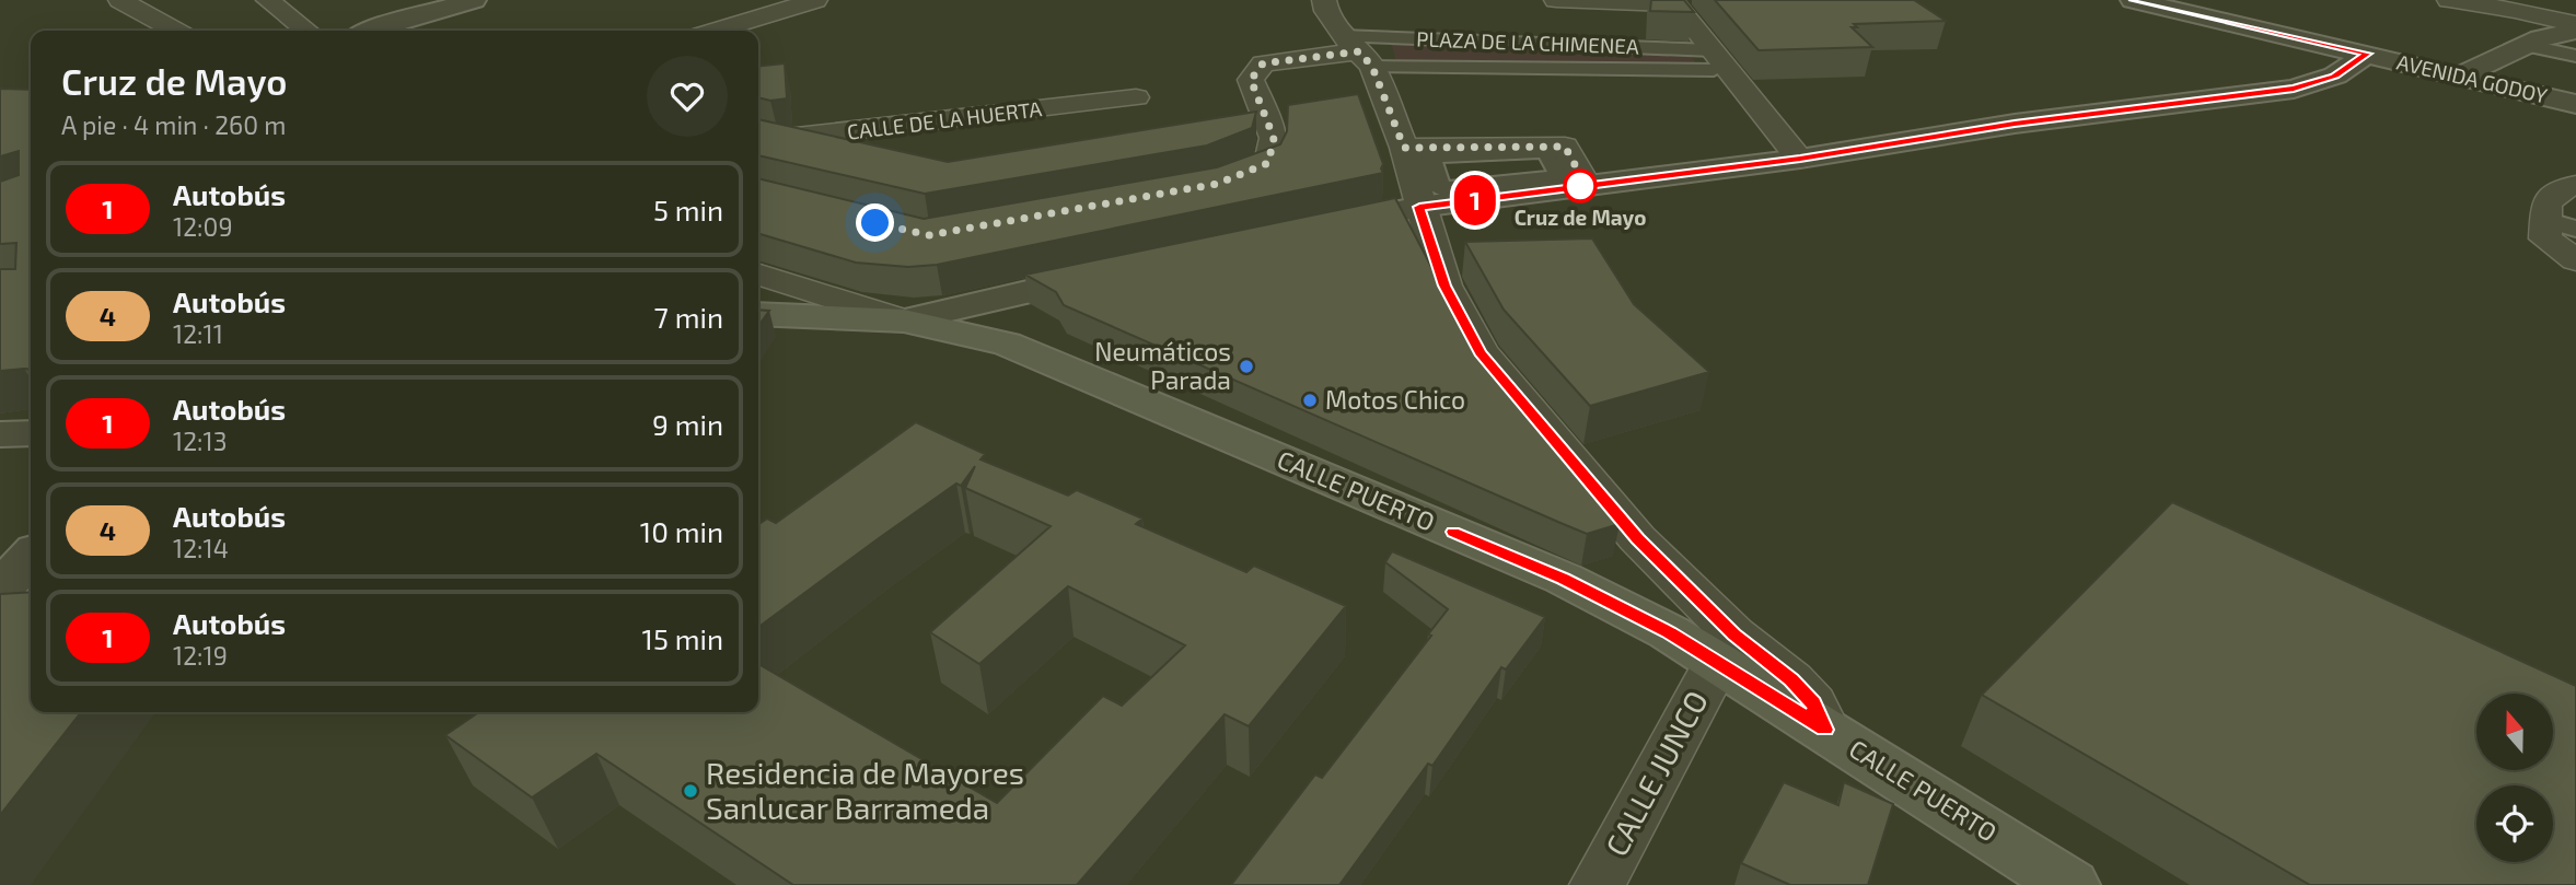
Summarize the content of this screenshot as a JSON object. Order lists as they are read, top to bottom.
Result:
{
  "streets": {
    "main road": ["CALLE PUERTO"],
    "street": [
      "PLAZA DE LA CHIMENEA",
      "AVENIDA GODOY",
      "CALLE DE LA HUERTA",
      "CALLE JUNCO"
    ]
  },
  "crossings": [
    ["CALLE PUERTO", "CALLE JUNCO"]
  ],
  "places": [
    "Cruz de Mayo",
    "Neumáticos Parada",
    "Motos Chico",
    "Residencia de Mayores Sanlucar Barrameda"
  ],
  "lines": ["bus line 1"],
  "north": "top",
  "page": {
    "on_map": "1",
    "heading": ["Cruz de Mayo", "A pie · 4 min · 260 m"],
    "list": [
      {
        "mark": "1",
        "name": "Autobús",
        "note": "12:09",
        "value": "5 min"
      },
      {
        "mark": "4",
        "name": "Autobús",
        "note": "12:11",
        "value": "7 min"
      },
      {
        "mark": "1",
        "name": "Autobús",
        "note": "12:13",
        "value": "9 min"
      },
      {
        "mark": "4",
        "name": "Autobús",
        "note": "12:14",
        "value": "10 min"
      },
      {
        "mark": "1",
        "name": "Autobús",
        "note": "12:19",
        "value": "15 min"
      }
    ]
  }
}
